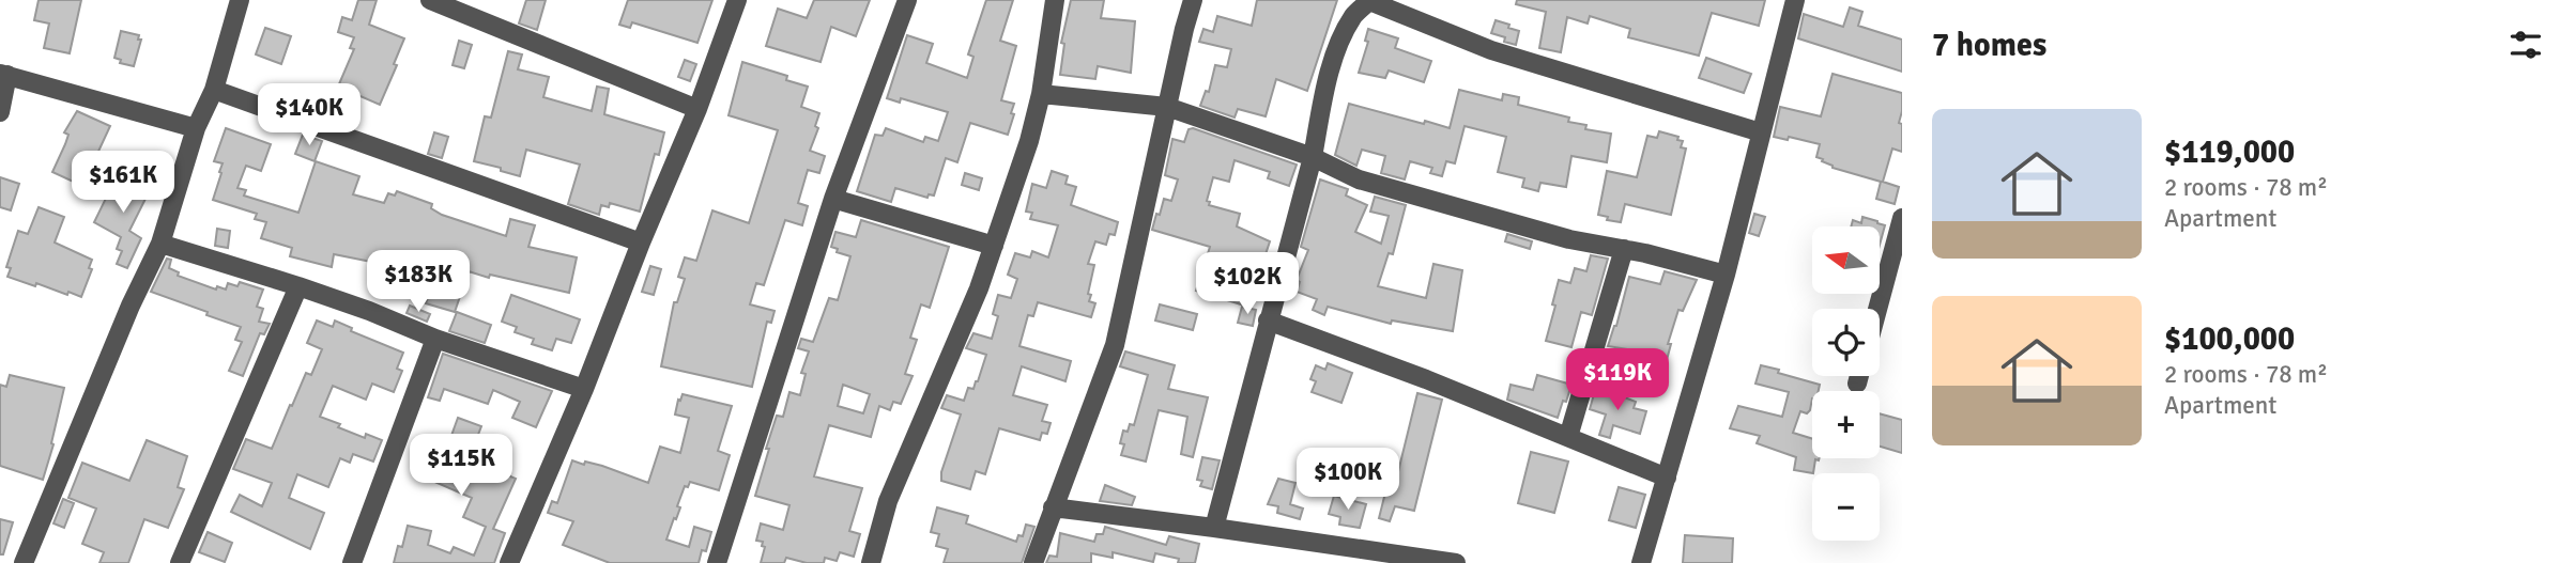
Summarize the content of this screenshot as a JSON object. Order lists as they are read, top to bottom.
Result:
{
  "north": "left",
  "page": {
    "heading": "7 homes",
    "price": [
      "$140K",
      "$161K",
      "$183K",
      "$102K",
      "$119K",
      "$115K",
      "$100K"
    ],
    "list": [
      {
        "name": "$119,000",
        "note": "2 rooms · 78 m² · Apartment"
      },
      {
        "name": "$100,000",
        "note": "2 rooms · 78 m² · Apartment"
      }
    ],
    "map_buttons": ["+", "−"]
  }
}
